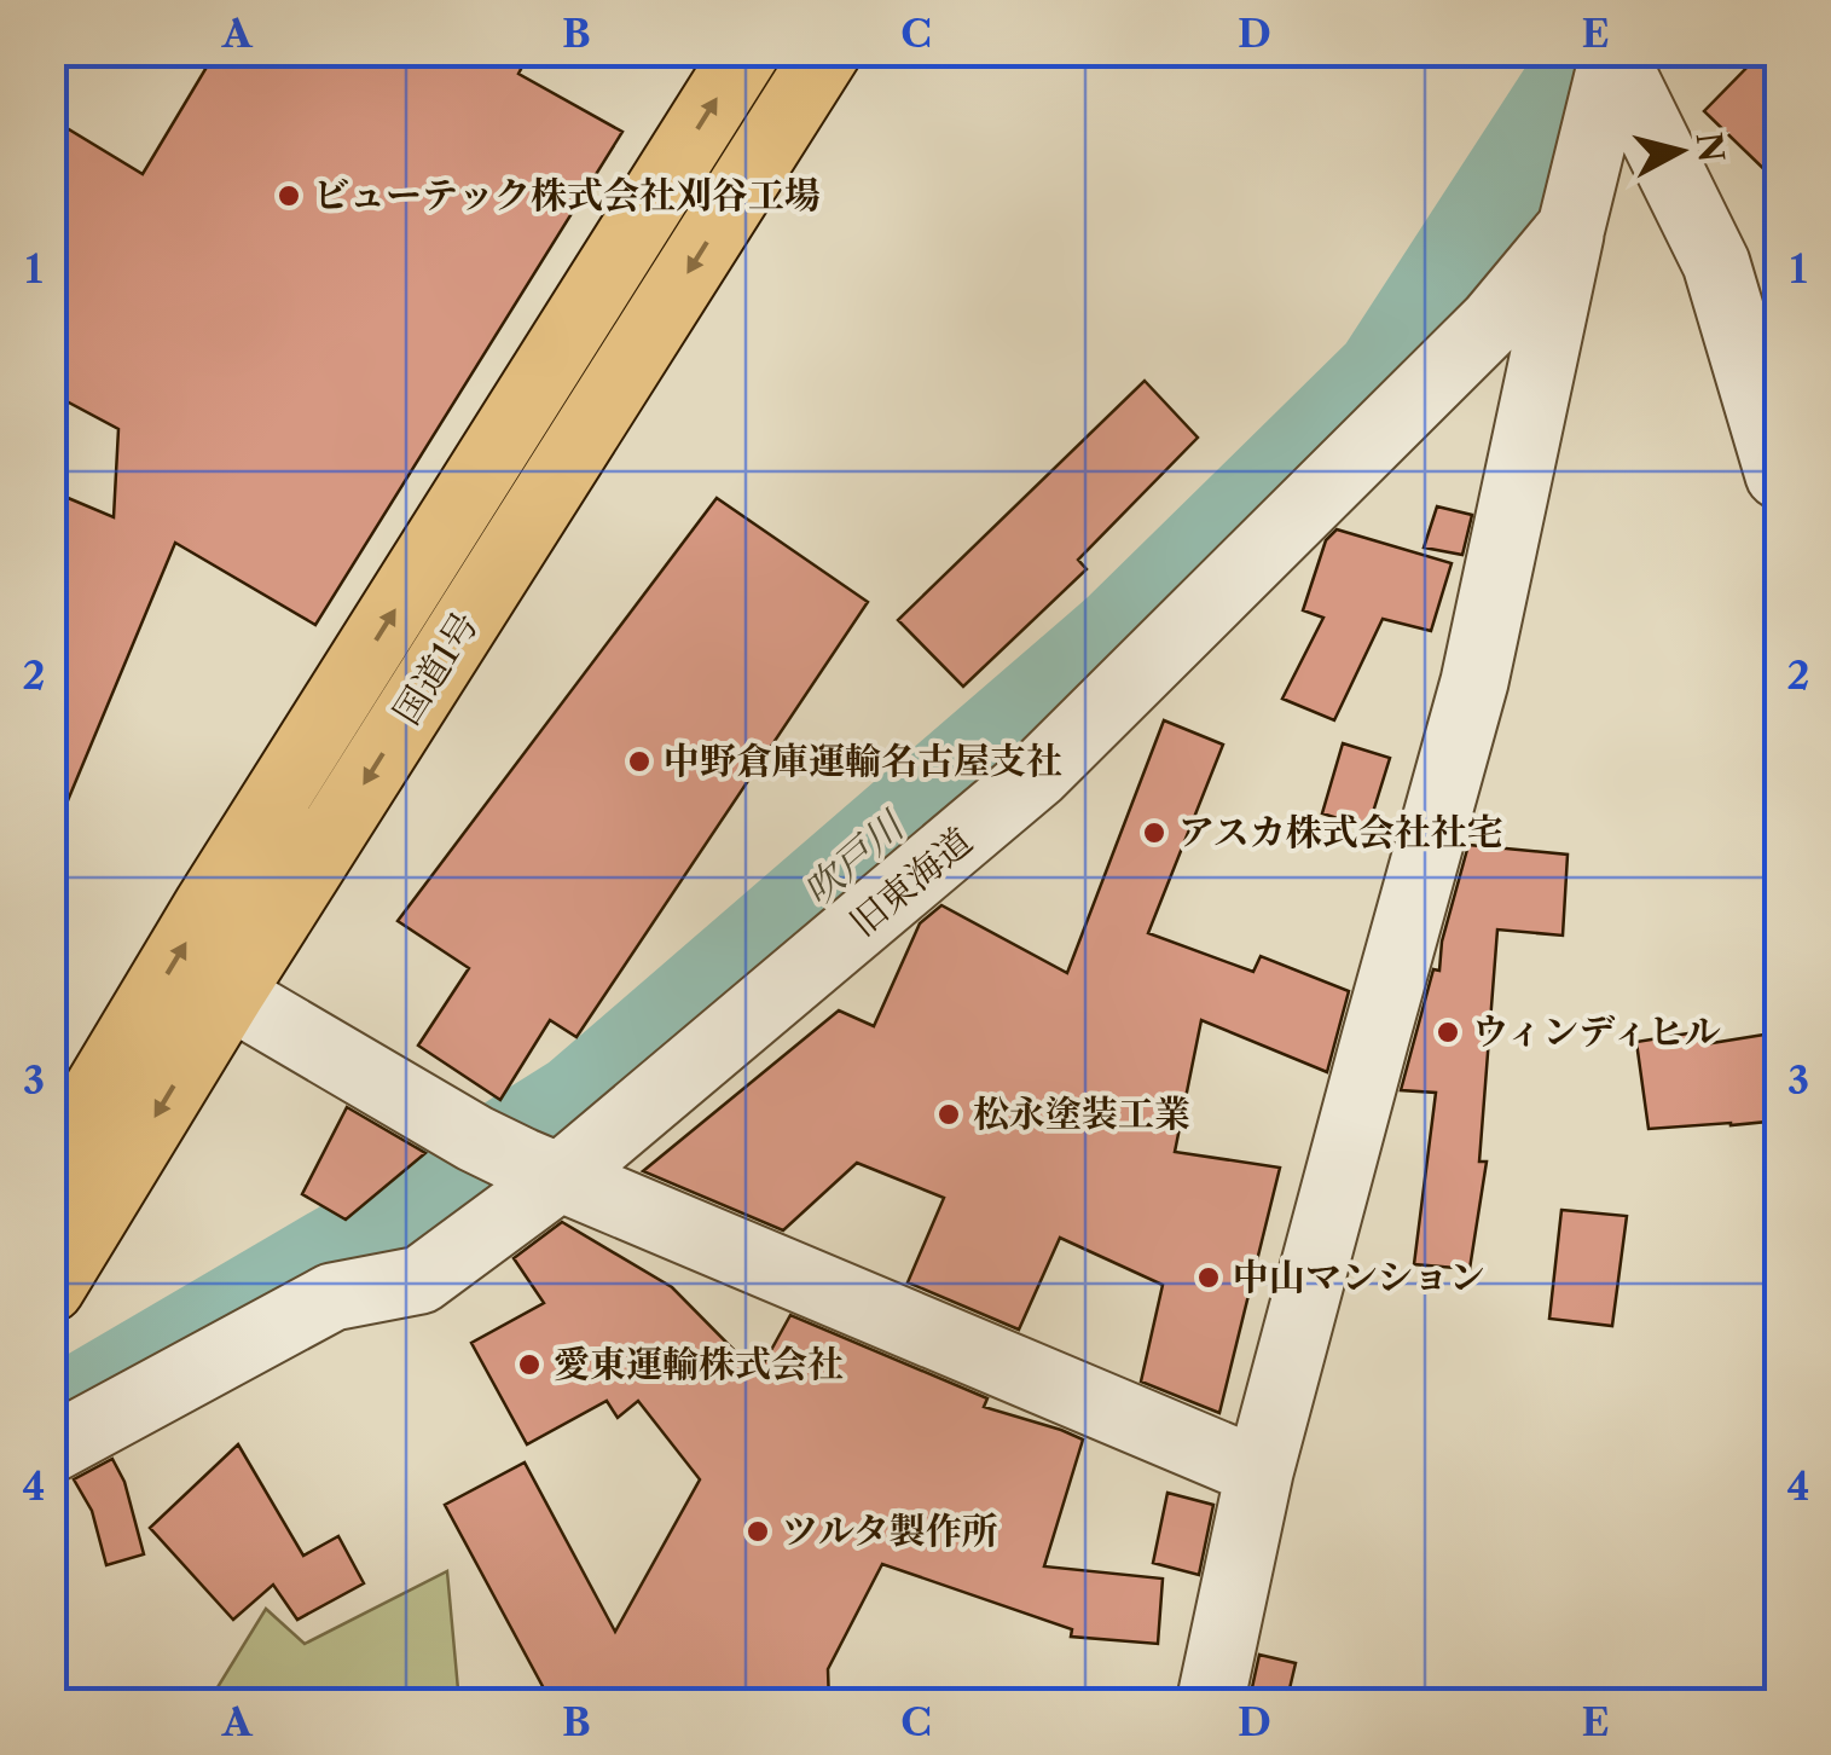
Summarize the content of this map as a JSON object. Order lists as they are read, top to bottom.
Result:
{
  "streets": {
    "highway": ["国道1号"],
    "street": ["旧東海道"]
  },
  "water": ["吹戸川"],
  "places": [
    "ビューテック株式会社刈谷工場",
    "中野倉庫運輸名古屋支社",
    "アスカ株式会社社宅",
    "ウィンディヒル",
    "松永塗装工業",
    "中山マンション",
    "愛東運輸株式会社",
    "ツルタ製作所"
  ],
  "north": "right",
  "grid": {
    "columns": [
      "A",
      "B",
      "C",
      "D",
      "E"
    ],
    "rows": [
      "1",
      "2",
      "3",
      "4"
    ]
  }
}
